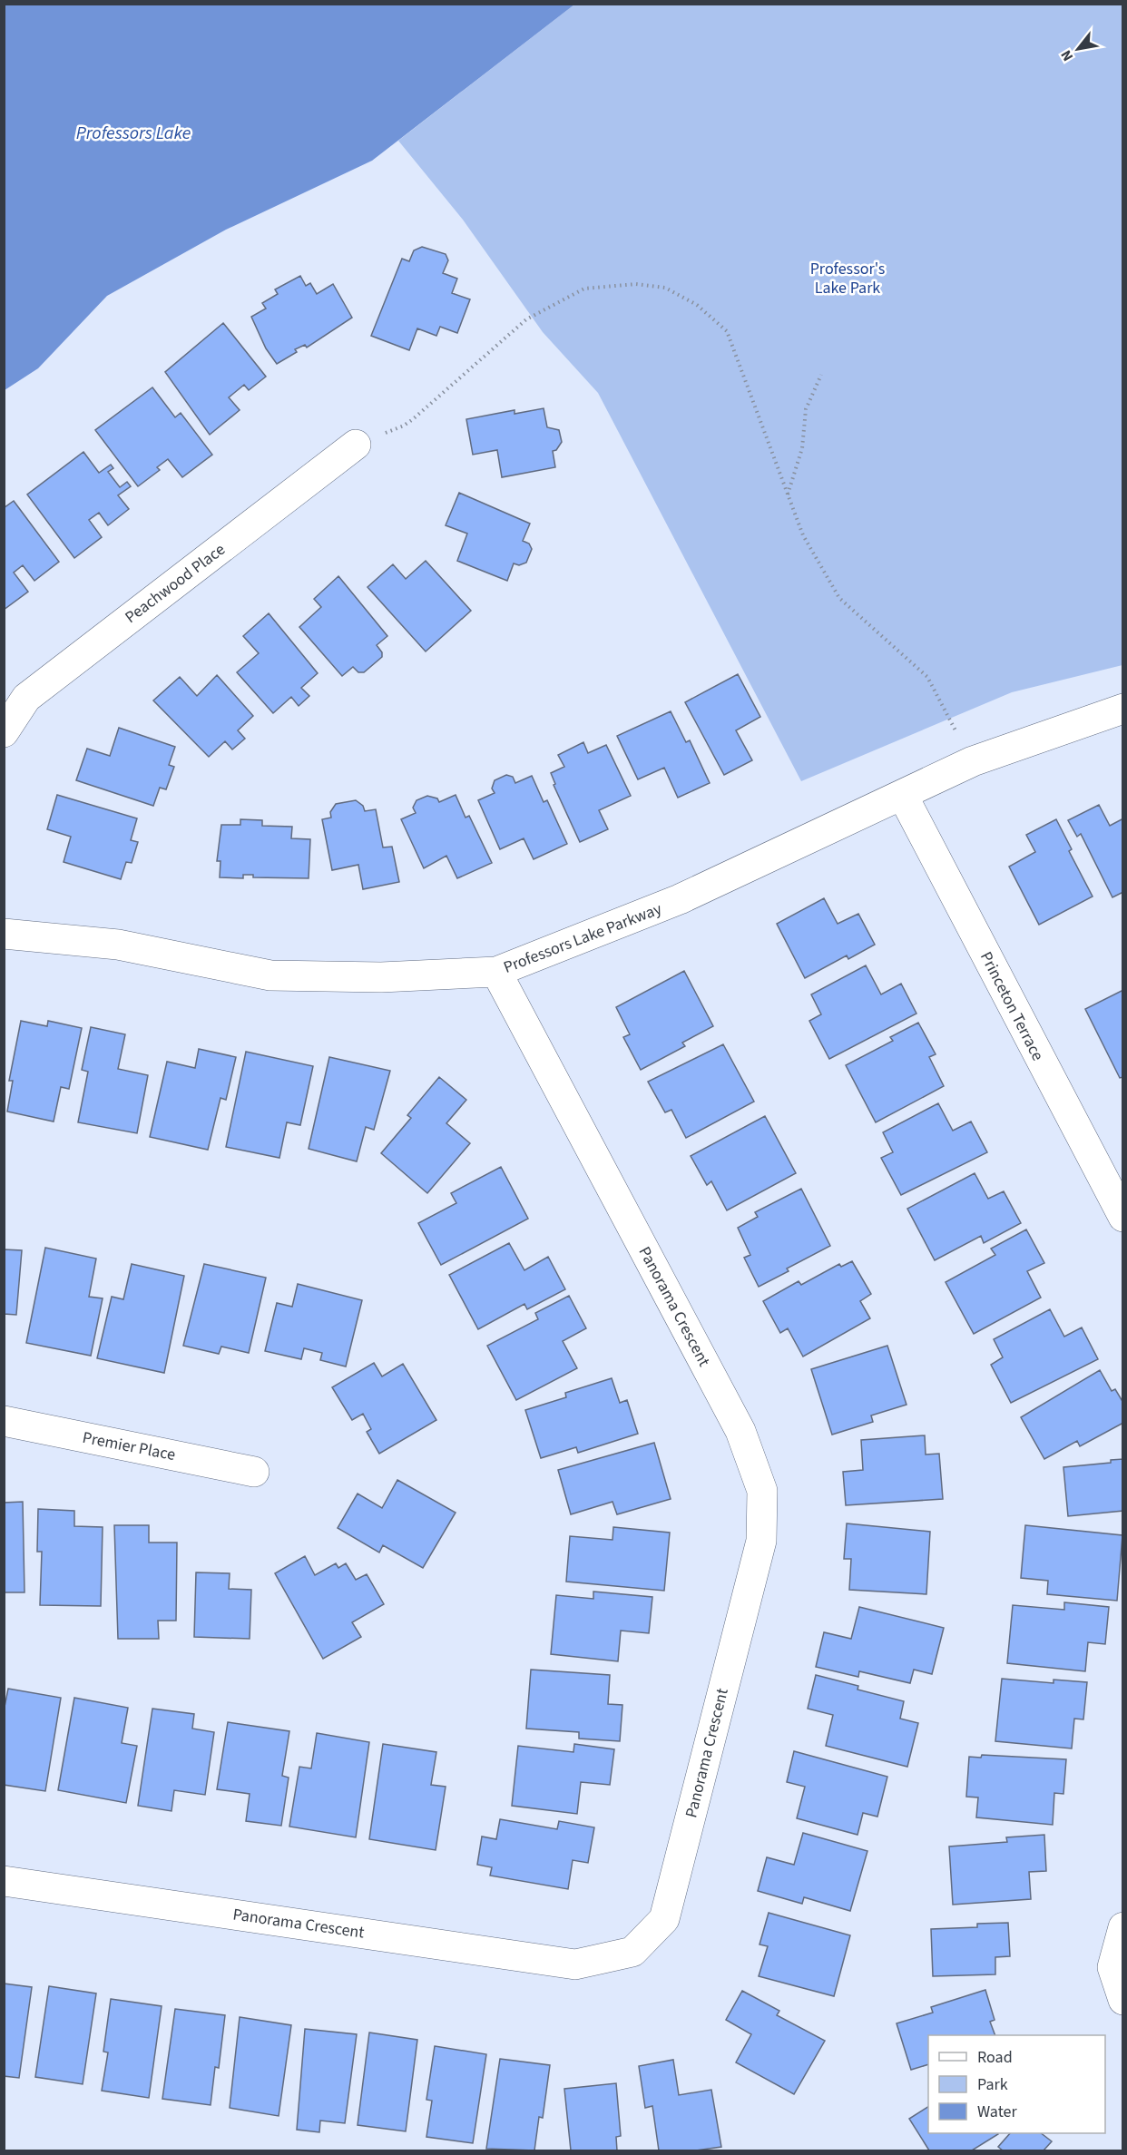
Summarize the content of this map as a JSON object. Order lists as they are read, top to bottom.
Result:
{
  "streets": {
    "street": [
      "Peachwood Place",
      "Professors Lake Parkway",
      "Princeton Terrace",
      "Panorama Crescent",
      "Premier Place"
    ]
  },
  "crossings": [
    ["Professors Lake Parkway", "Princeton Terrace"],
    ["Professors Lake Parkway", "Panorama Crescent"]
  ],
  "water": ["Professors Lake"],
  "parks": ["Professor's Lake Park"],
  "legend": ["Road", "Park", "Water"],
  "north": "bottom left"
}
